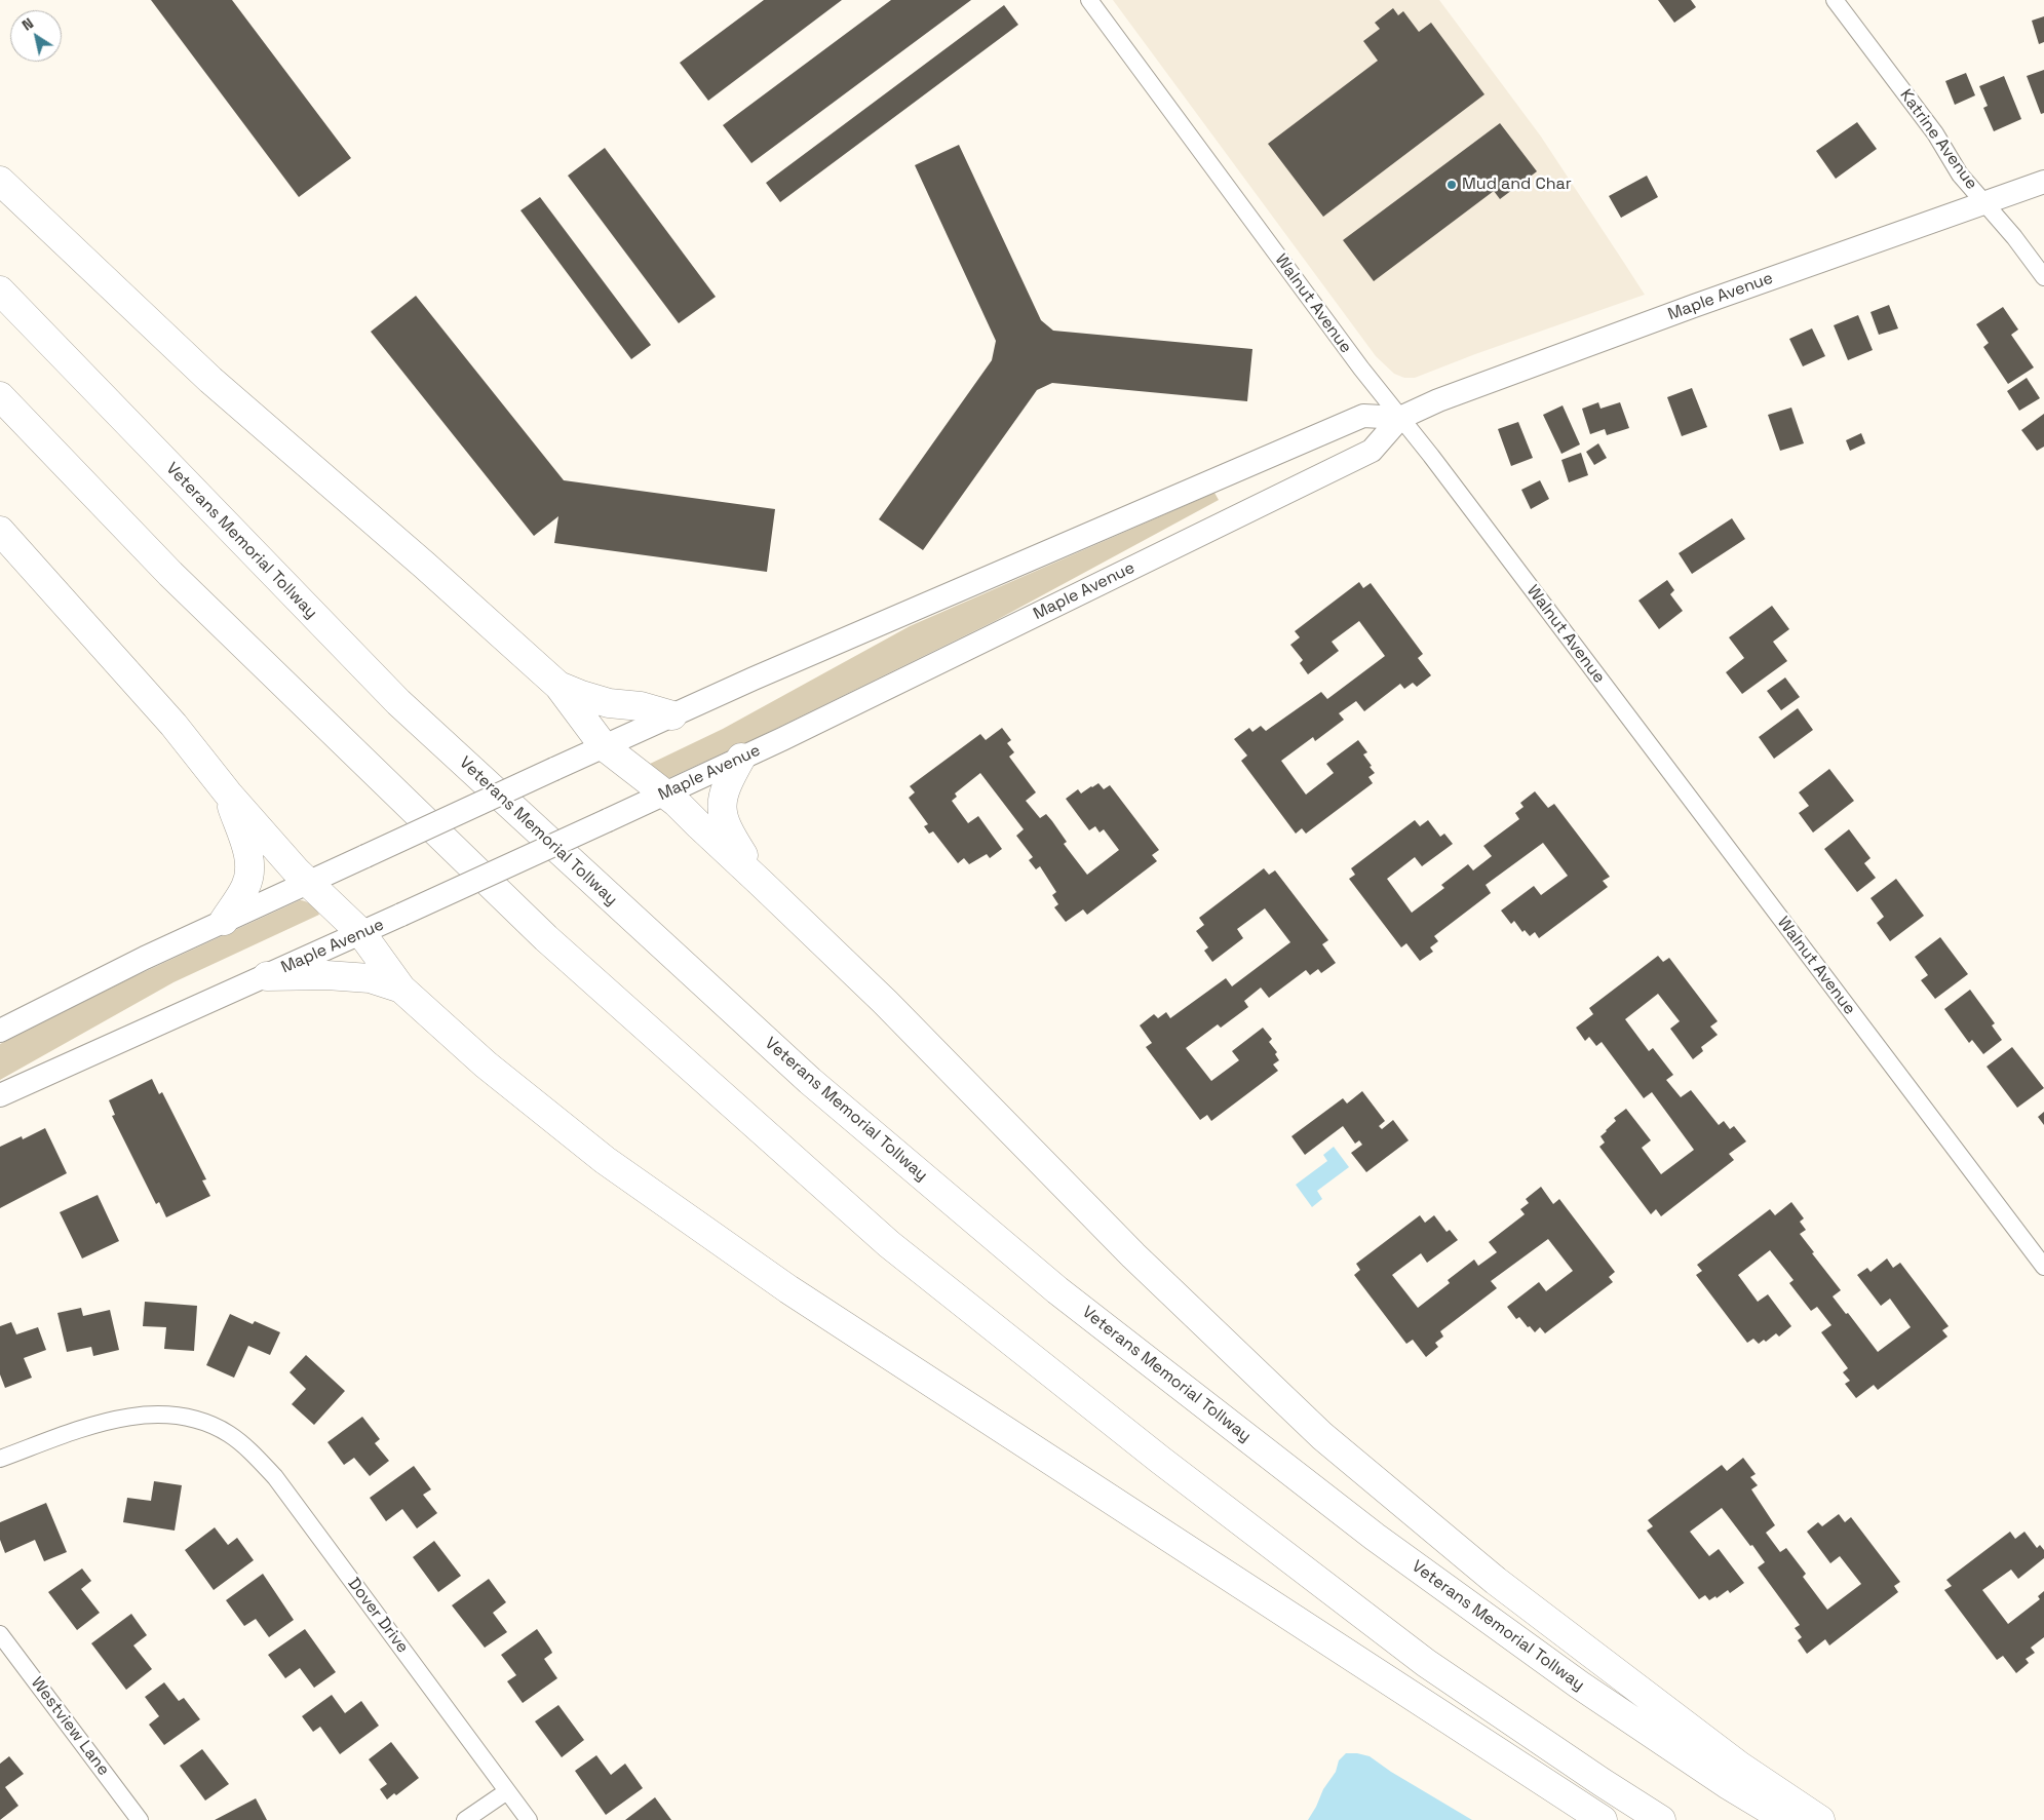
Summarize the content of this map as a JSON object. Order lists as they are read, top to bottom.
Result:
{
  "streets": {
    "highway": ["Veterans Memorial Tollway"],
    "main road": ["Maple Avenue"],
    "street": [
      "Katrine Avenue",
      "Walnut Avenue",
      "Dover Drive",
      "Westview Lane"
    ]
  },
  "crossings": [
    ["Katrine Avenue", "Maple Avenue"],
    ["Maple Avenue", "Walnut Avenue"]
  ],
  "places": ["Mud and Char"],
  "north": "top left"
}
